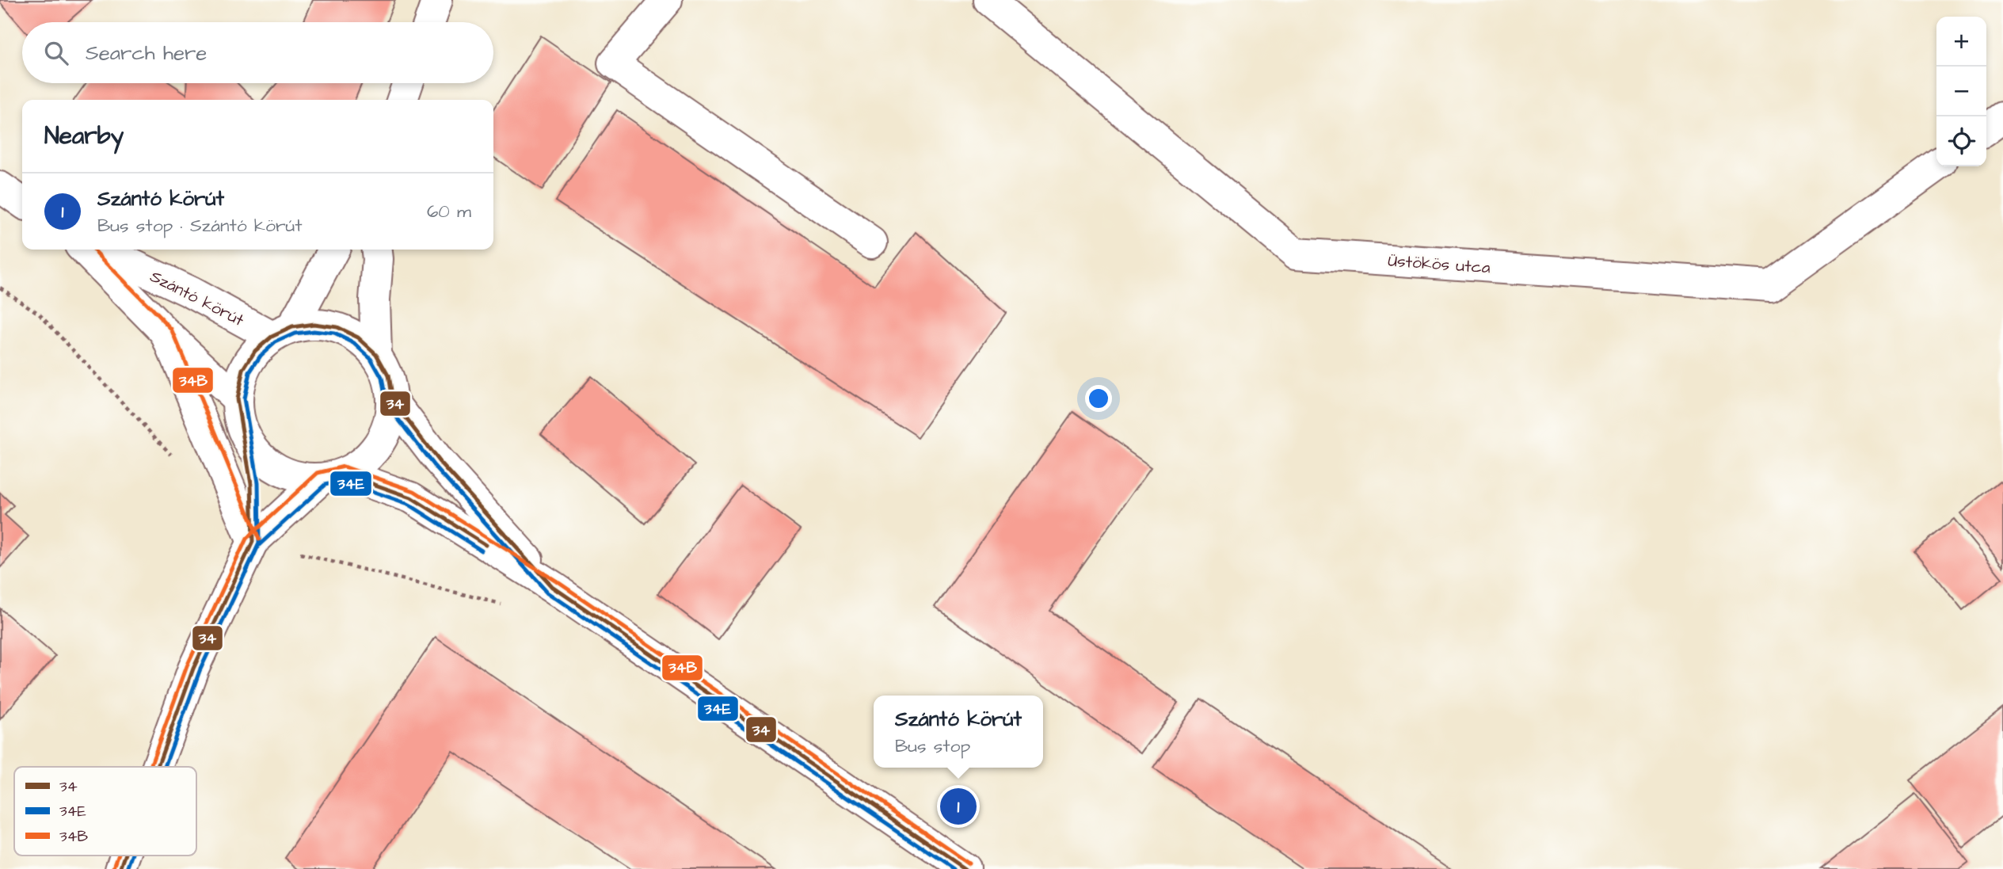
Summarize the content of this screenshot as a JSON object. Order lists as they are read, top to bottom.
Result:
{
  "streets": {
    "street": ["Üstökös utca", "Szántó körút"]
  },
  "lines": ["transit line 34B", "transit line 34", "transit line 34E"],
  "legend": ["34", "34E", "34B"],
  "page": {
    "map_buttons": ["+", "−"],
    "search": "Search here",
    "heading": "Nearby",
    "list": [
      {
        "mark": "1",
        "name": "Szántó körút",
        "note": "Bus stop · Szántó körút",
        "value": "60 m"
      }
    ],
    "popup": ["Szántó körút", "Bus stop"],
    "pins": "1"
  }
}
